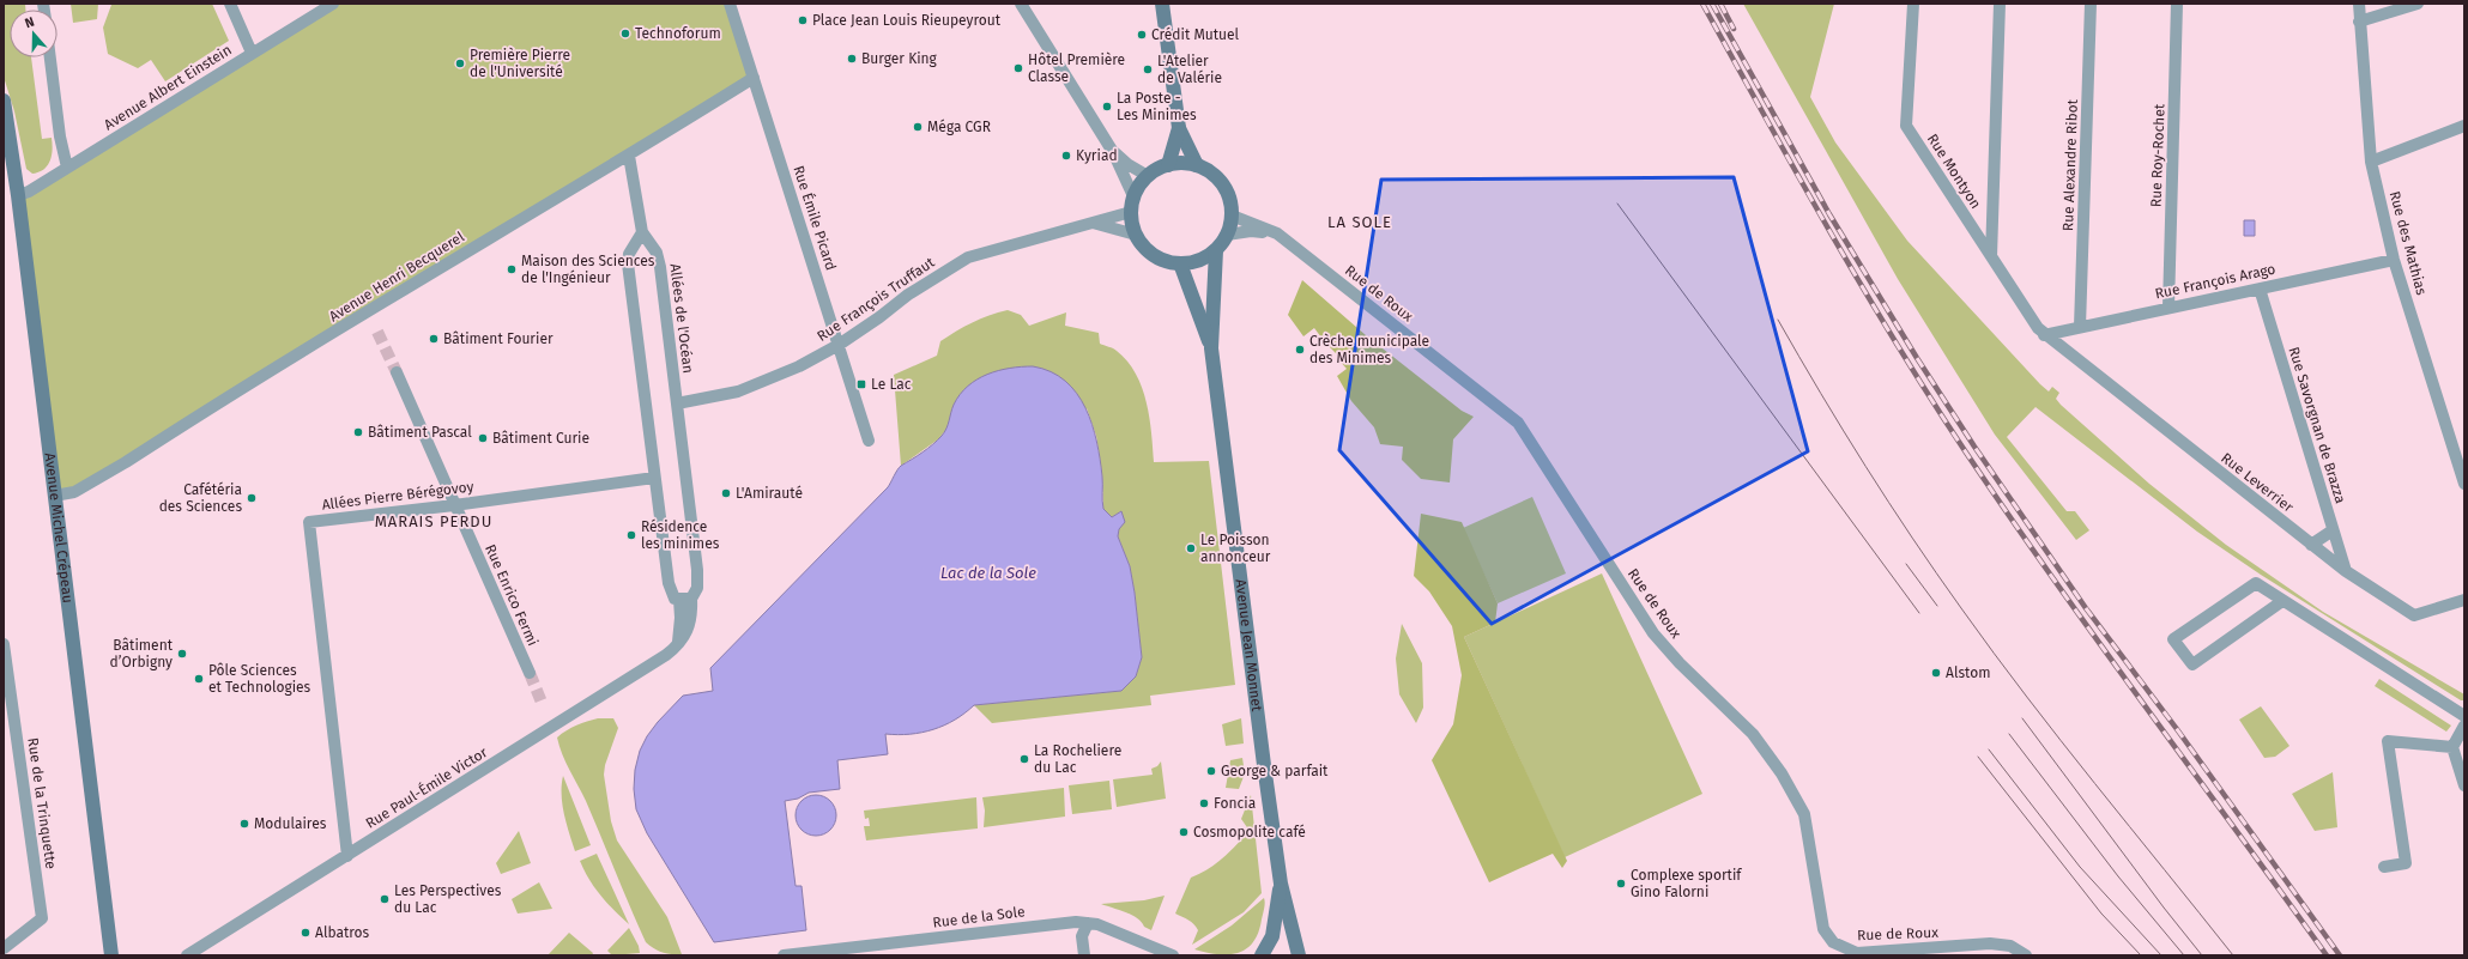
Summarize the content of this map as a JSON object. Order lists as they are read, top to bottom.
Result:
{
  "streets": {
    "street": [
      "Avenue Albert Einstein",
      "Rue Roy-Rochet",
      "Rue Alexandre Ribot",
      "Rue Montyon",
      "Rue Émile Picard",
      "Rue des Mathias",
      "Avenue Henri Becquerel",
      "Rue François Arago",
      "Rue de Roux",
      "Rue François Truffaut",
      "Allées de l'Océan",
      "Rue Savorgnan de Brazza",
      "Rue Leverrier",
      "Allées Pierre Bérégovoy",
      "Avenue Michel Crépeau",
      "Rue Enrico Fermi",
      "Avenue Jean Monnet",
      "Rue Paul-Émile Victor",
      "Rue de la Trinquette",
      "Rue de la Sole"
    ]
  },
  "crossings": [
    ["Avenue Albert Einstein", "Avenue Michel Crépeau"],
    ["Rue Roy-Rochet", "Rue François Arago"],
    ["Rue Alexandre Ribot", "Rue François Arago"],
    ["Rue Montyon", "Rue François Arago"],
    ["Rue Montyon", "Rue Leverrier"],
    ["Rue Émile Picard", "Avenue Henri Becquerel"],
    ["Rue Émile Picard", "Rue François Truffaut"],
    ["Rue des Mathias", "Rue François Arago"],
    ["Avenue Henri Becquerel", "Avenue Michel Crépeau"],
    ["Rue François Arago", "Rue Savorgnan de Brazza"],
    ["Rue François Arago", "Rue Leverrier"],
    ["Rue de Roux", "Rue François Truffaut"],
    ["Rue de Roux", "Avenue Jean Monnet"],
    ["Rue François Truffaut", "Allées de l'Océan"],
    ["Rue François Truffaut", "Avenue Jean Monnet"],
    ["Allées de l'Océan", "Rue Paul-Émile Victor"],
    ["Rue Savorgnan de Brazza", "Rue Leverrier"],
    ["Allées Pierre Bérégovoy", "Rue Enrico Fermi"],
    ["Allées Pierre Bérégovoy", "Rue Paul-Émile Victor"]
  ],
  "districts": ["LA SOLE", "MARAIS PERDU"],
  "water": ["Lac de la Sole"],
  "places": {
    "other": [
      "Place Jean Louis Rieupeyrout",
      "Technoforum",
      "Crédit Mutuel",
      "Burger King",
      "Première Pierre de l'Université",
      "Hôtel Première Classe",
      "L'Atelier de Valérie",
      "La Poste - Les Minimes",
      "Méga CGR",
      "Kyriad",
      "Maison des Sciences de l'Ingénieur",
      "Bâtiment Fourier",
      "Crèche municipale des Minimes",
      "Bâtiment Pascal",
      "Bâtiment Curie",
      "L'Amirauté",
      "Cafétéria des Sciences",
      "Résidence les minimes",
      "Le Poisson annonceur",
      "Bâtiment d’Orbigny",
      "Alstom",
      "Pôle Sciences et Technologies",
      "La Rocheliere du Lac",
      "George & parfait",
      "Foncia",
      "Modulaires",
      "Cosmopolite café",
      "Complexe sportif Gino Falorni",
      "Les Perspectives du Lac",
      "Albatros"
    ],
    "transit": ["Le Lac"]
  },
  "north": "top"
}
